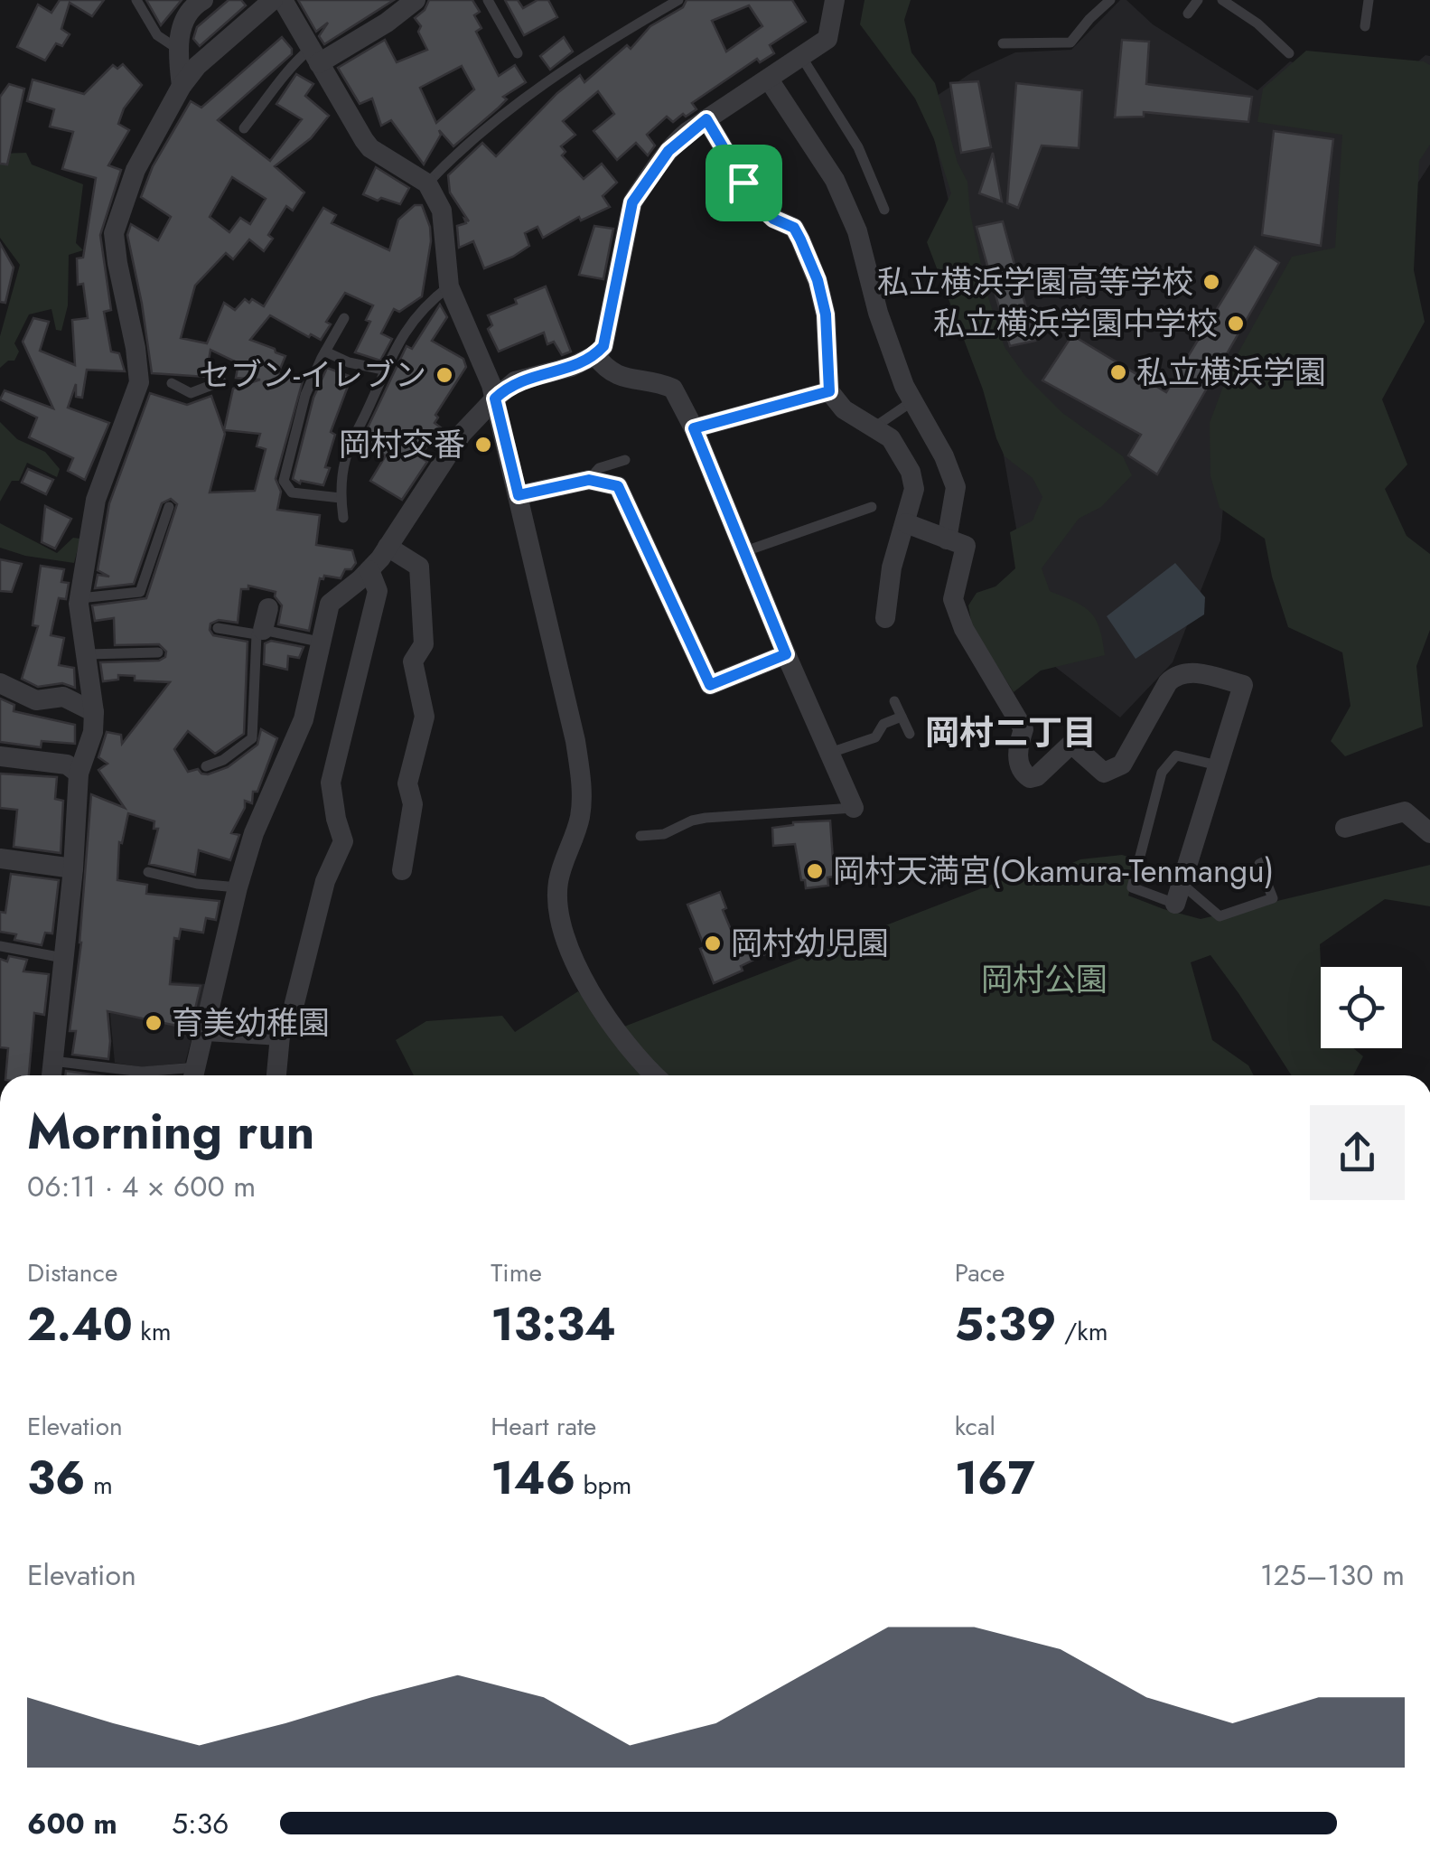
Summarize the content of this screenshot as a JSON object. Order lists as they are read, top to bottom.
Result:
{
  "districts": ["岡村二丁目"],
  "parks": ["岡村公園"],
  "places": [
    "私立横浜学園高等学校",
    "私立横浜学園中学校",
    "私立横浜学園",
    "セブン-イレブン",
    "岡村交番",
    "岡村天満宮(Okamura-Tenmangu)",
    "岡村幼児園",
    "育美幼稚園"
  ],
  "page": {
    "heading": ["Morning run", "06:11 · 4 × 600 m"],
    "stats": [
      ["Distance", "2.40 km"],
      ["Time", "13:34"],
      ["Pace", "5:39 /km"],
      ["Elevation", "36 m"],
      ["Heart rate", "146 bpm"],
      ["kcal", "167"]
    ],
    "chart": ["Elevation", "125–130 m"],
    "list": [
      {
        "name": "600 m",
        "note": "5:36"
      }
    ]
  }
}
